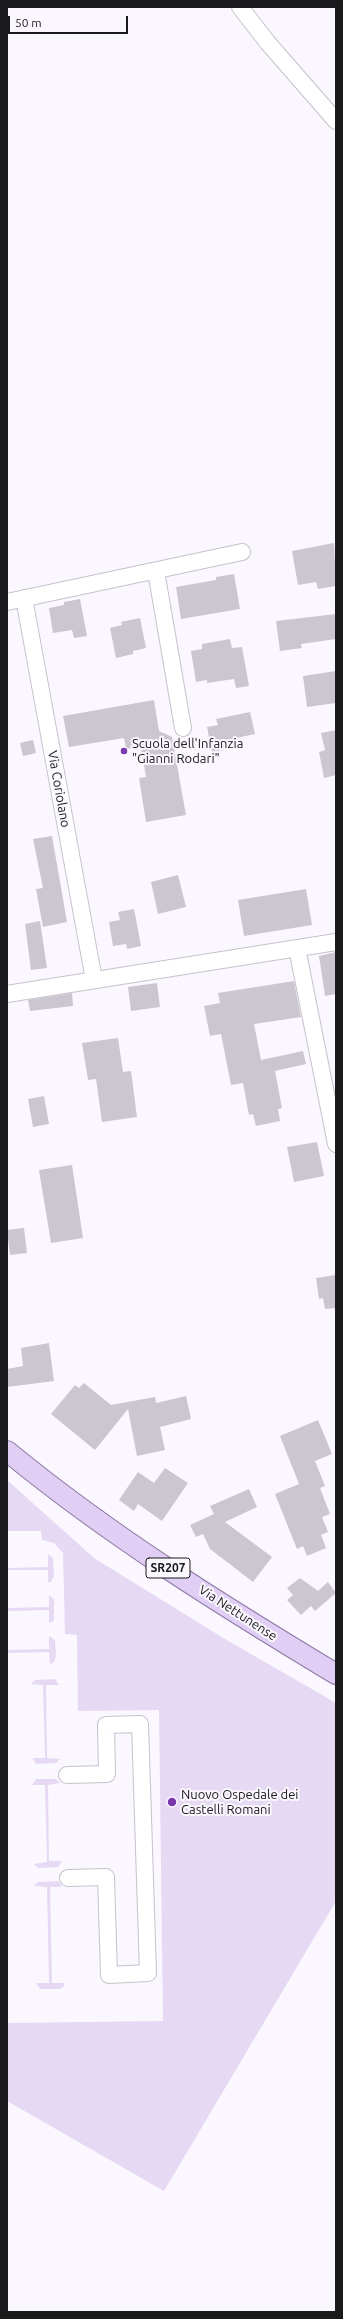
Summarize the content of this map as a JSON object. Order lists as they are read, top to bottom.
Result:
{
  "streets": {
    "main road": ["SR207", "Via Nettunense"],
    "street": ["Via Coriolano"]
  },
  "places": ["Scuola dell'Infanzia \"Gianni Rodari\"", "Nuovo Ospedale dei Castelli Romani"],
  "scale_bar": "50 m"
}
